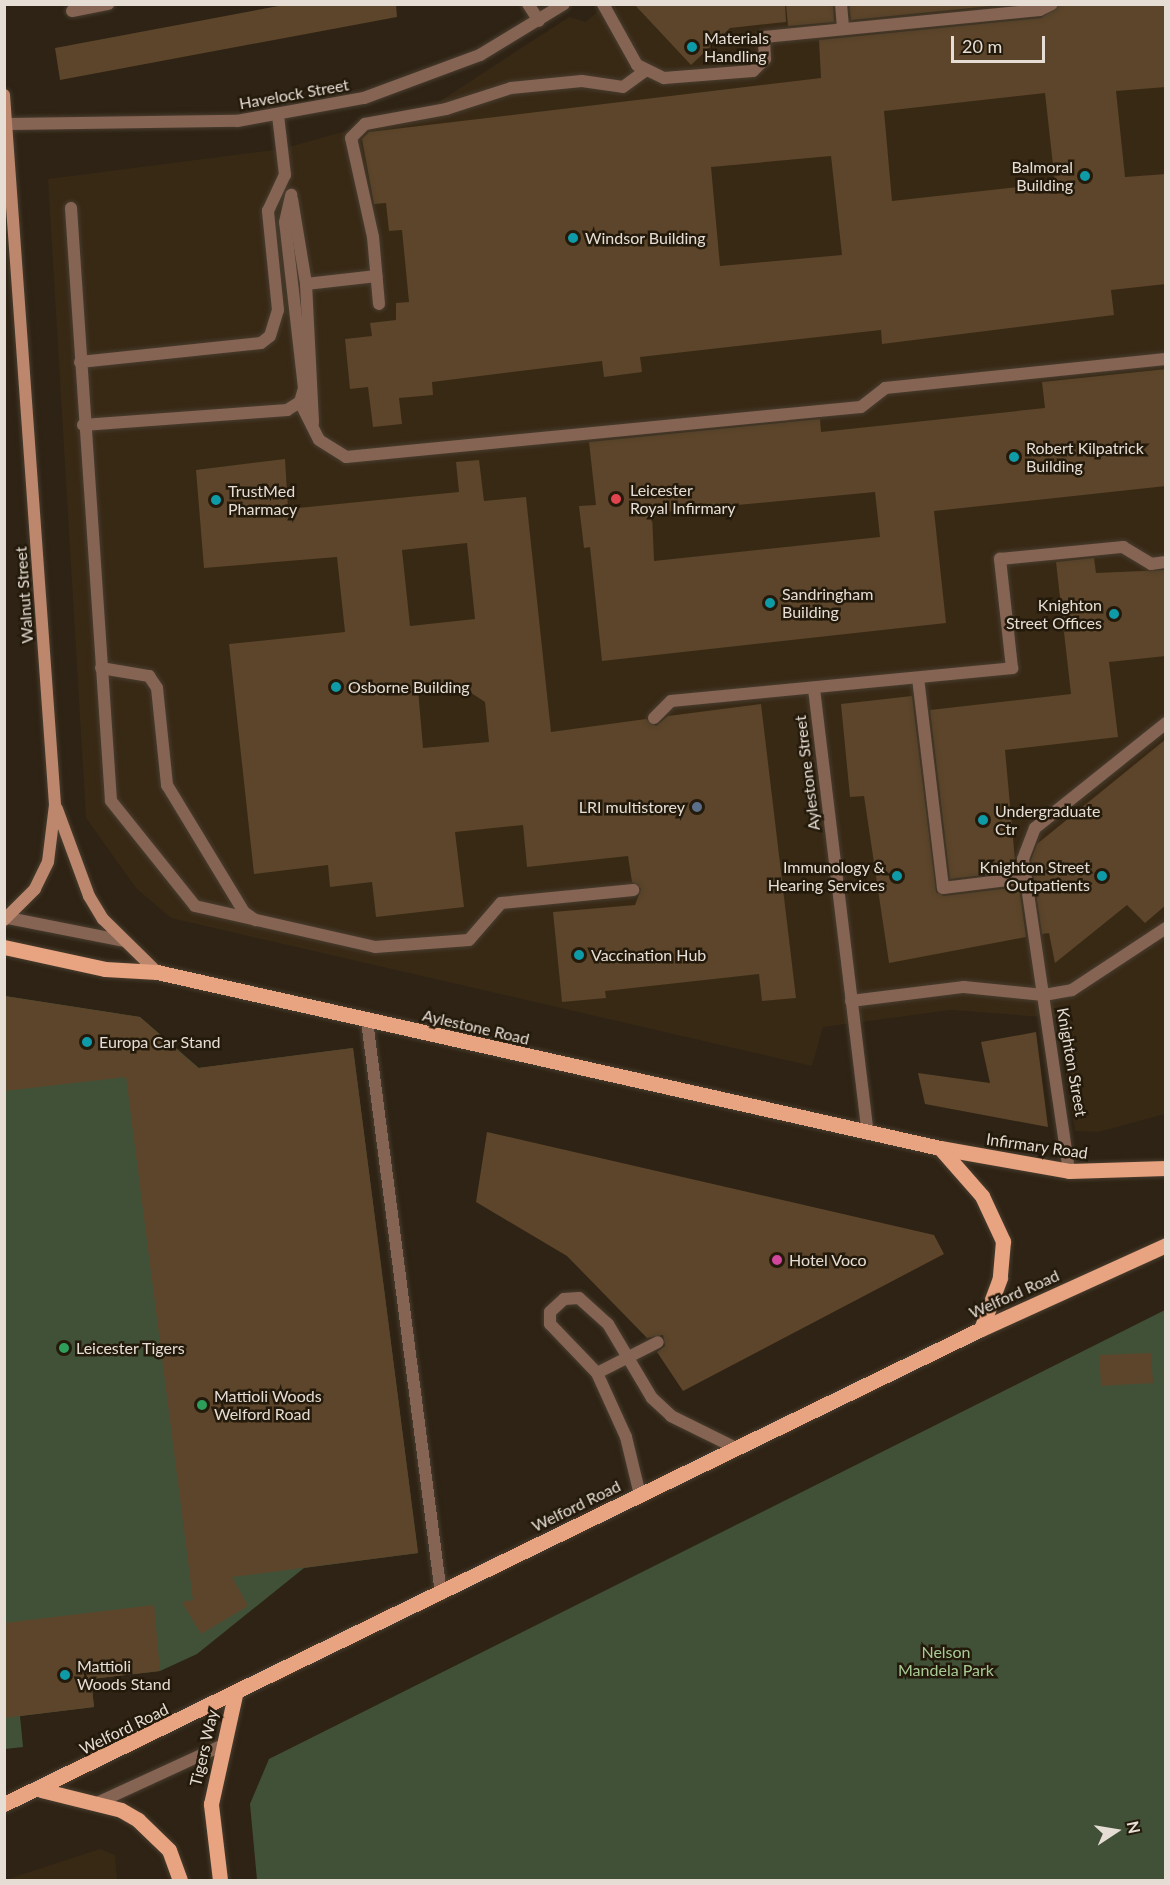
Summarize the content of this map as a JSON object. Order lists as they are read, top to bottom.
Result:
{
  "streets": {
    "main road": [
      "Aylestone Road",
      "Infirmary Road",
      "Welford Road",
      "Tigers Way"
    ],
    "street": [
      "Havelock Street",
      "Walnut Street",
      "Aylestone Street",
      "Knighton Street"
    ]
  },
  "crossings": [
    ["Havelock Street", "Walnut Street"],
    ["Walnut Street", "Aylestone Road"],
    ["Aylestone Street", "Aylestone Road"],
    ["Aylestone Road", "Infirmary Road"],
    ["Knighton Street", "Infirmary Road"],
    ["Welford Road", "Tigers Way"]
  ],
  "parks": ["Nelson Mandela Park"],
  "places": [
    "Materials Handling",
    "Balmoral Building",
    "Windsor Building",
    "Robert Kilpatrick Building",
    "Leicester Royal Infirmary",
    "TrustMed Pharmacy",
    "Sandringham Building",
    "Knighton Street Offices",
    "Osborne Building",
    "LRI multistorey",
    "Undergraduate Ctr",
    "Immunology & Hearing Services",
    "Knighton Street Outpatients",
    "Vaccination Hub",
    "Europa Car Stand",
    "Hotel Voco",
    "Leicester Tigers",
    "Mattioli Woods Welford Road",
    "Mattioli Woods Stand"
  ],
  "scale_bar": "20 m",
  "north": "right"
}
